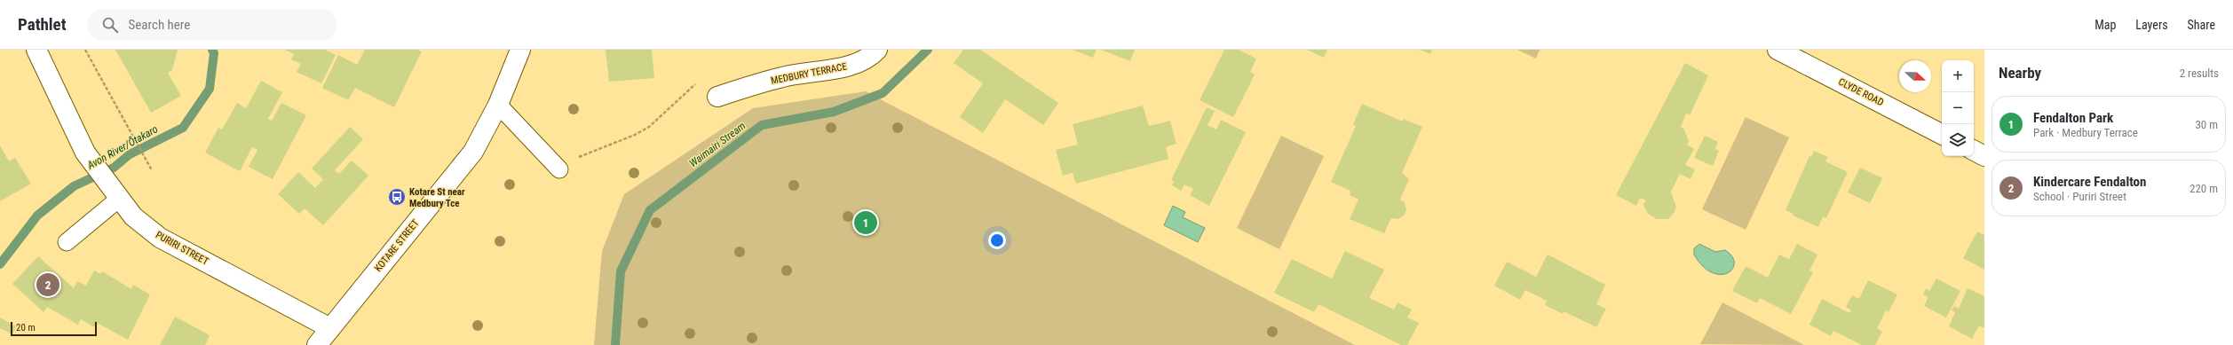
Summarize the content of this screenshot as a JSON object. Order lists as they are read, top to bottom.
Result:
{
  "streets": {
    "street": [
      "MEDBURY TERRACE",
      "CLYDE ROAD",
      "KOTARE STREET",
      "PURIRI STREET"
    ]
  },
  "crossings": [
    ["KOTARE STREET", "PURIRI STREET"]
  ],
  "water": ["Waimairi Stream", "Avon River/Ōtakaro"],
  "places": {
    "bus stop": ["Kotare St near Medbury Tce"]
  },
  "scale_bar": "20 m",
  "north": "right",
  "page": {
    "header": "Pathlet",
    "search": "Search here",
    "nav": ["Map", "Layers", "Share"],
    "heading": ["Nearby", "2 results"],
    "map_buttons": ["+", "−"],
    "list": [
      {
        "mark": "1",
        "name": "Fendalton Park",
        "note": "Park · Medbury Terrace",
        "value": "30 m"
      },
      {
        "mark": "2",
        "name": "Kindercare Fendalton",
        "note": "School · Puriri Street",
        "value": "220 m"
      }
    ],
    "pins": ["1", "2"],
    "scale": "20 m"
  }
}
